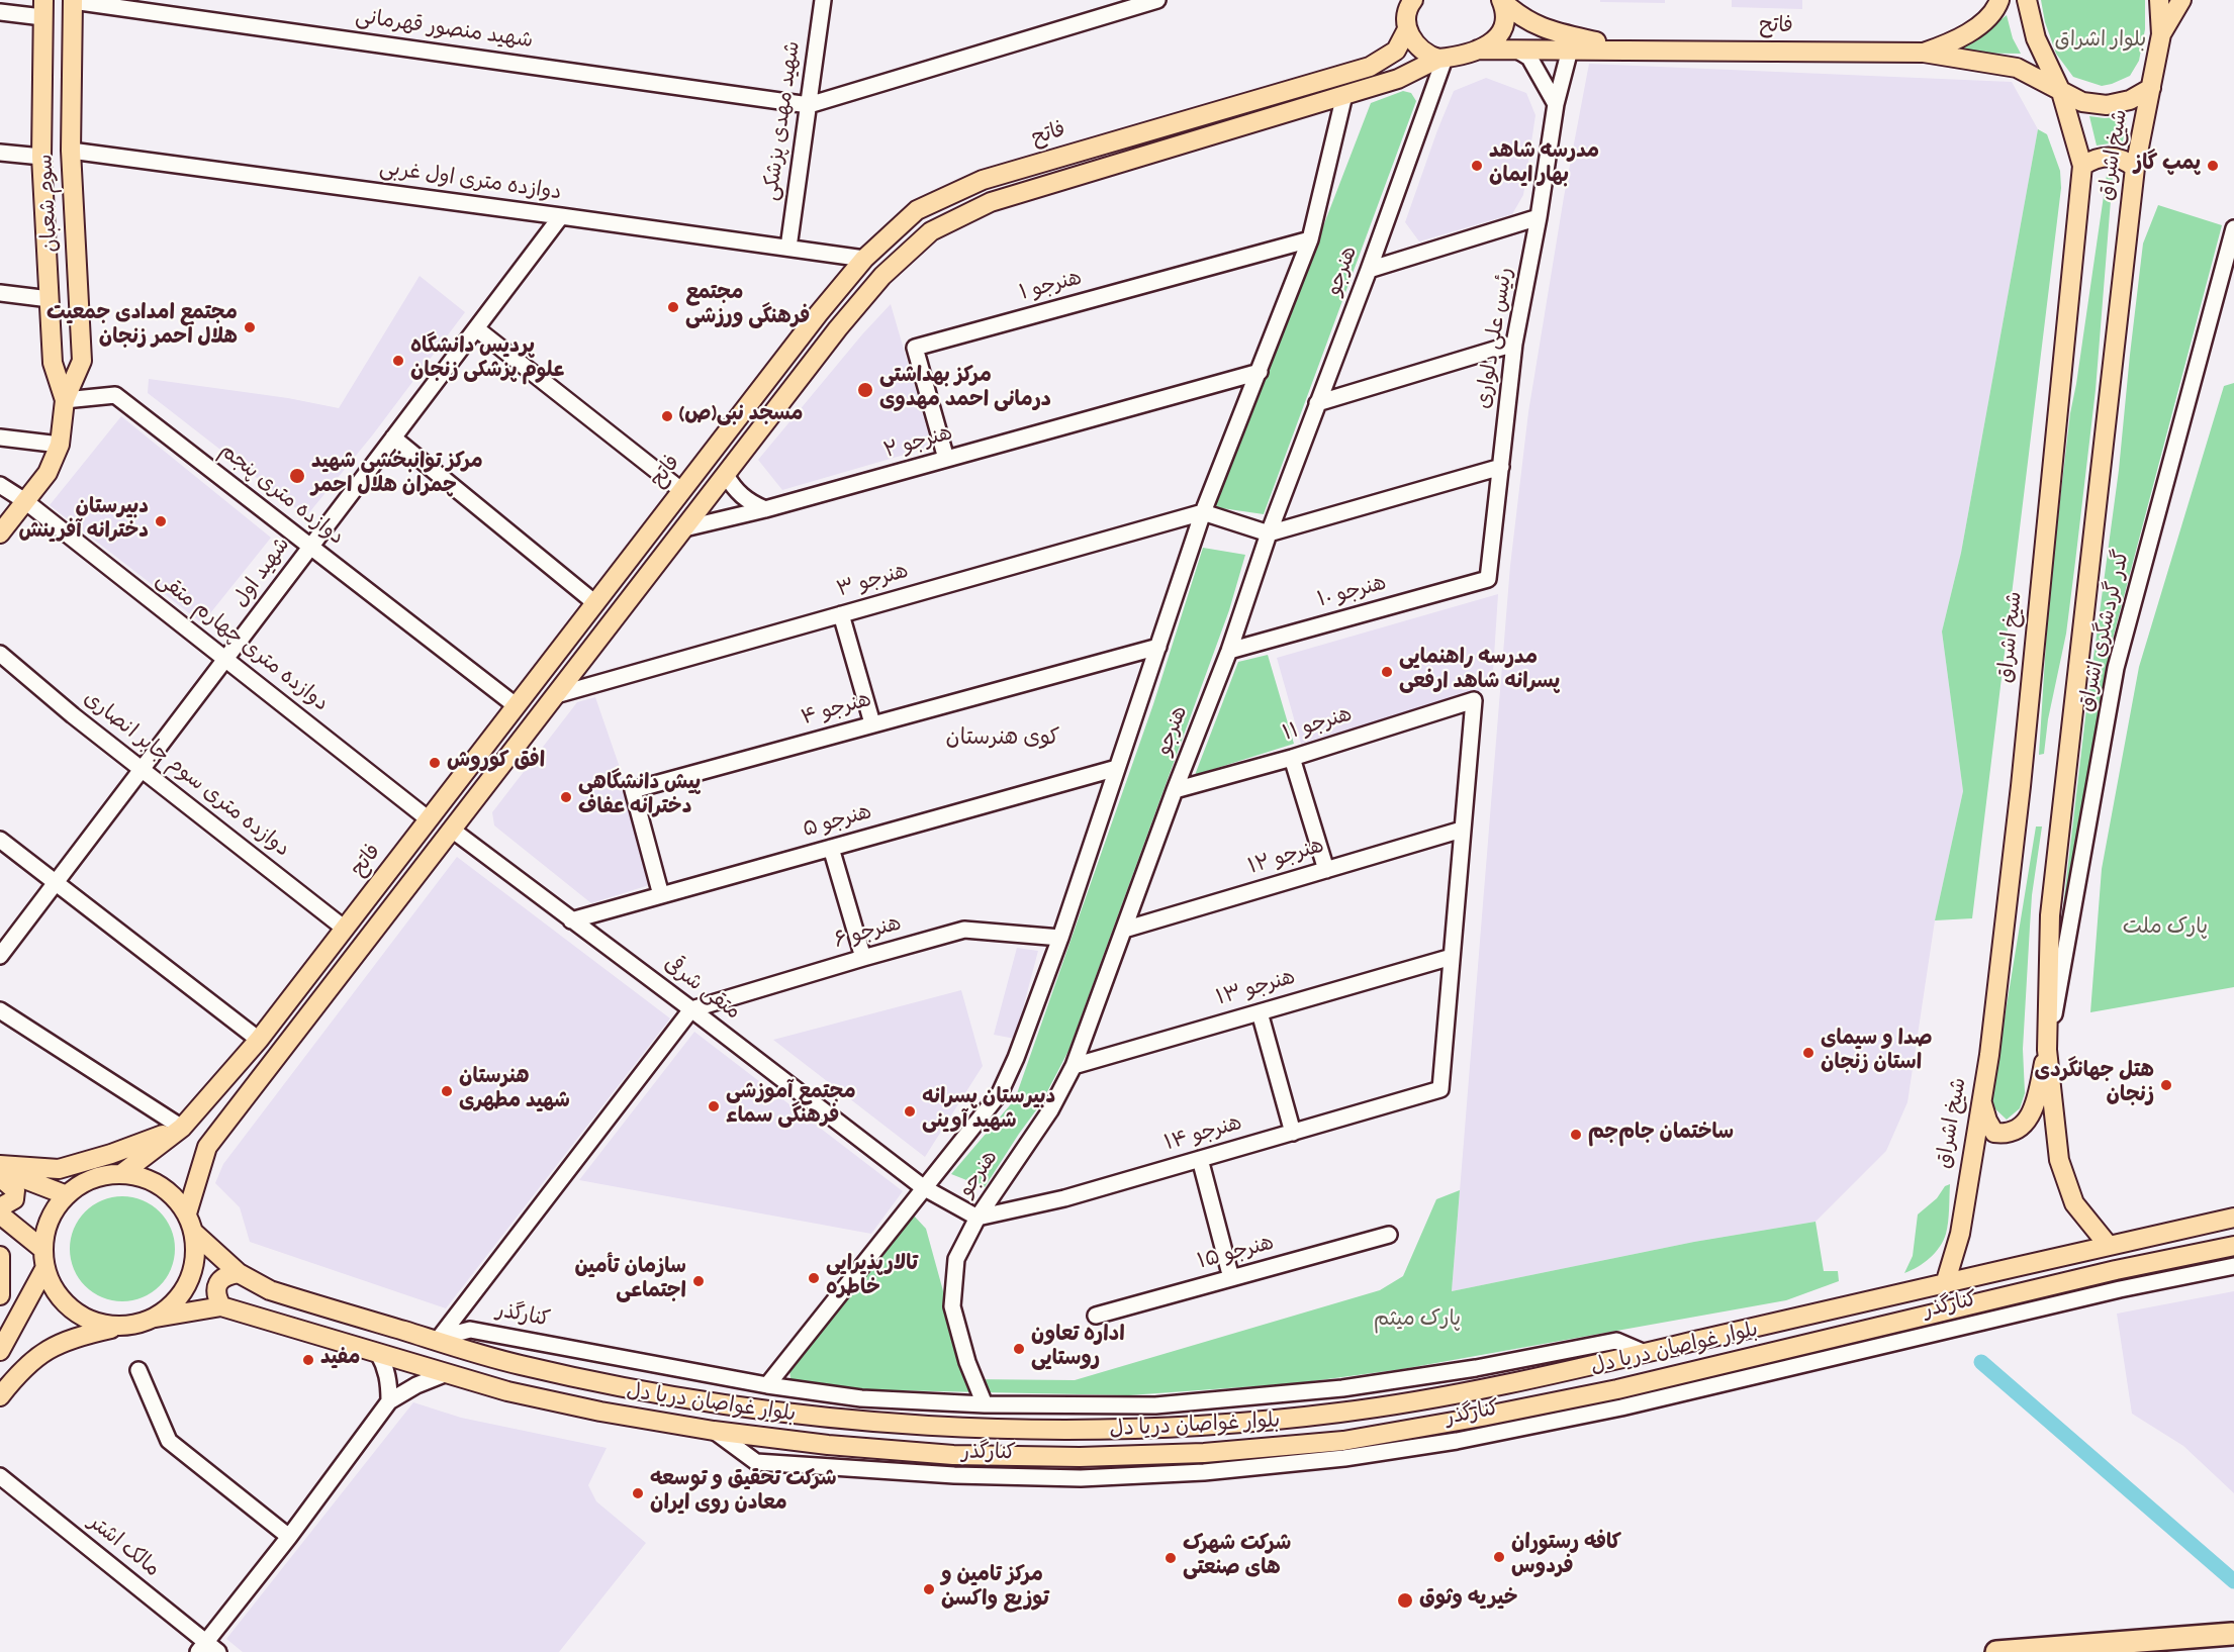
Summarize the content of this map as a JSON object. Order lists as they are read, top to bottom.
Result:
{
  "streets": {
    "main road": [
      "فاتح",
      "شیخ اشراق",
      "سوم شعبان",
      "بلوار غواصان دریا دل"
    ],
    "street": [
      "شهید منصور قهرمانی",
      "شهید مهدی پزشکی",
      "دوازده متری اول غربی",
      "هنرجو",
      "هنرجو ۱",
      "رئیس علی دلواری",
      "هنرجو ۲",
      "دوازده متری پنجم",
      "شهید اول",
      "هنرجو ۳",
      "هنرجو ۱۰",
      "گدر گردشگری اشراق",
      "دوازده متری چهارم متقی",
      "هنرجو ۴",
      "هنرجو ۱۱",
      "دوازده متری سوم جابر انصاری",
      "هنرجو ۵",
      "هنرجو ۱۲",
      "هنرجو ۶",
      "متقی شرقی",
      "هنرجو ۱۳",
      "هنرجو ۱۴",
      "هنرجو ۱۵",
      "کنارگذر",
      "مالک اشتر"
    ]
  },
  "crossings": [
    ["فاتح", "دوازده متری اول غربی"],
    ["فاتح", "دوازده متری پنجم"],
    ["فاتح", "دوازده متری چهارم متقی"],
    ["فاتح", "دوازده متری سوم جابر انصاری"],
    ["فاتح", "بلوار غواصان دریا دل"],
    ["شهید منصور قهرمانی", "شهید مهدی پزشکی"],
    ["شهید منصور قهرمانی", "سوم شعبان"],
    ["شهید مهدی پزشکی", "دوازده متری اول غربی"],
    ["شیخ اشراق", "گدر گردشگری اشراق"],
    ["شیخ اشراق", "بلوار غواصان دریا دل"],
    ["دوازده متری اول غربی", "سوم شعبان"],
    ["دوازده متری اول غربی", "شهید اول"],
    ["سوم شعبان", "دوازده متری پنجم"],
    ["سوم شعبان", "دوازده متری چهارم متقی"],
    ["هنرجو", "هنرجو ۱"],
    ["هنرجو", "هنرجو ۲"],
    ["هنرجو", "هنرجو ۳"],
    ["هنرجو", "هنرجو ۱۰"],
    ["هنرجو", "هنرجو ۴"],
    ["هنرجو", "هنرجو ۱۱"],
    ["هنرجو", "هنرجو ۵"],
    ["هنرجو", "هنرجو ۱۲"],
    ["هنرجو", "هنرجو ۶"],
    ["هنرجو", "متقی شرقی"],
    ["هنرجو", "هنرجو ۱۳"],
    ["هنرجو", "هنرجو ۱۴"],
    ["هنرجو", "کنارگذر"],
    ["هنرجو ۱", "هنرجو ۲"],
    ["رئیس علی دلواری", "هنرجو ۱۰"],
    ["دوازده متری پنجم", "شهید اول"],
    ["شهید اول", "دوازده متری چهارم متقی"],
    ["شهید اول", "دوازده متری سوم جابر انصاری"],
    ["هنرجو ۴", "هنرجو ۵"],
    ["هنرجو ۱۱", "هنرجو ۱۲"],
    ["هنرجو ۵", "متقی شرقی"],
    ["هنرجو ۶", "متقی شرقی"],
    ["متقی شرقی", "هنرجو ۱۴"],
    ["هنرجو ۱۳", "هنرجو ۱۴"],
    ["کنارگذر", "بلوار غواصان دریا دل"]
  ],
  "districts": ["کوی هنرستان"],
  "parks": ["بلوار اشراق", "پارک ملت", "پارک میثم"],
  "places": [
    "مدرسه شاهد بهار ایمان",
    "پمپ گاز",
    "مجتمع فرهنگی ورزشی",
    "مجتمع امدادی جمعیت هلال احمر زنجان",
    "پردیس دانشگاه علوم پزشکى زنجان",
    "مرکز بهداشتی درمانی احمد مهدوی",
    "مسجد نبی(ص)",
    "مرکز توانبخشی شهید چمران هلال احمر",
    "دبیرستان دخترانه آفرینش",
    "مدرسه راهنمایی پسرانه شاهد ارفعی",
    "افق کوروش",
    "پیش دانشگاهی دخترانه عفاف",
    "صدا و سیمای استان زنجان",
    "هتل جهانگردی زنجان",
    "هنرستان شهید مطهری",
    "مجتمع آموزشی فرهنگی سماء",
    "دبیرستان پسرانه شهید آوینی",
    "ساختمان جام‌جم",
    "تالارپذیرایی خاطره",
    "سازمان تأمین اجتماعی",
    "اداره تعاون روستایی",
    "مفید",
    "شرکت تحقیق و توسعه معادن روی ایران",
    "کافه رستوران فردوس",
    "شرکت شهرک های صنعتی",
    "مرکز تامین و توزیع واکسن",
    "خیریه وثوق"
  ]
}
